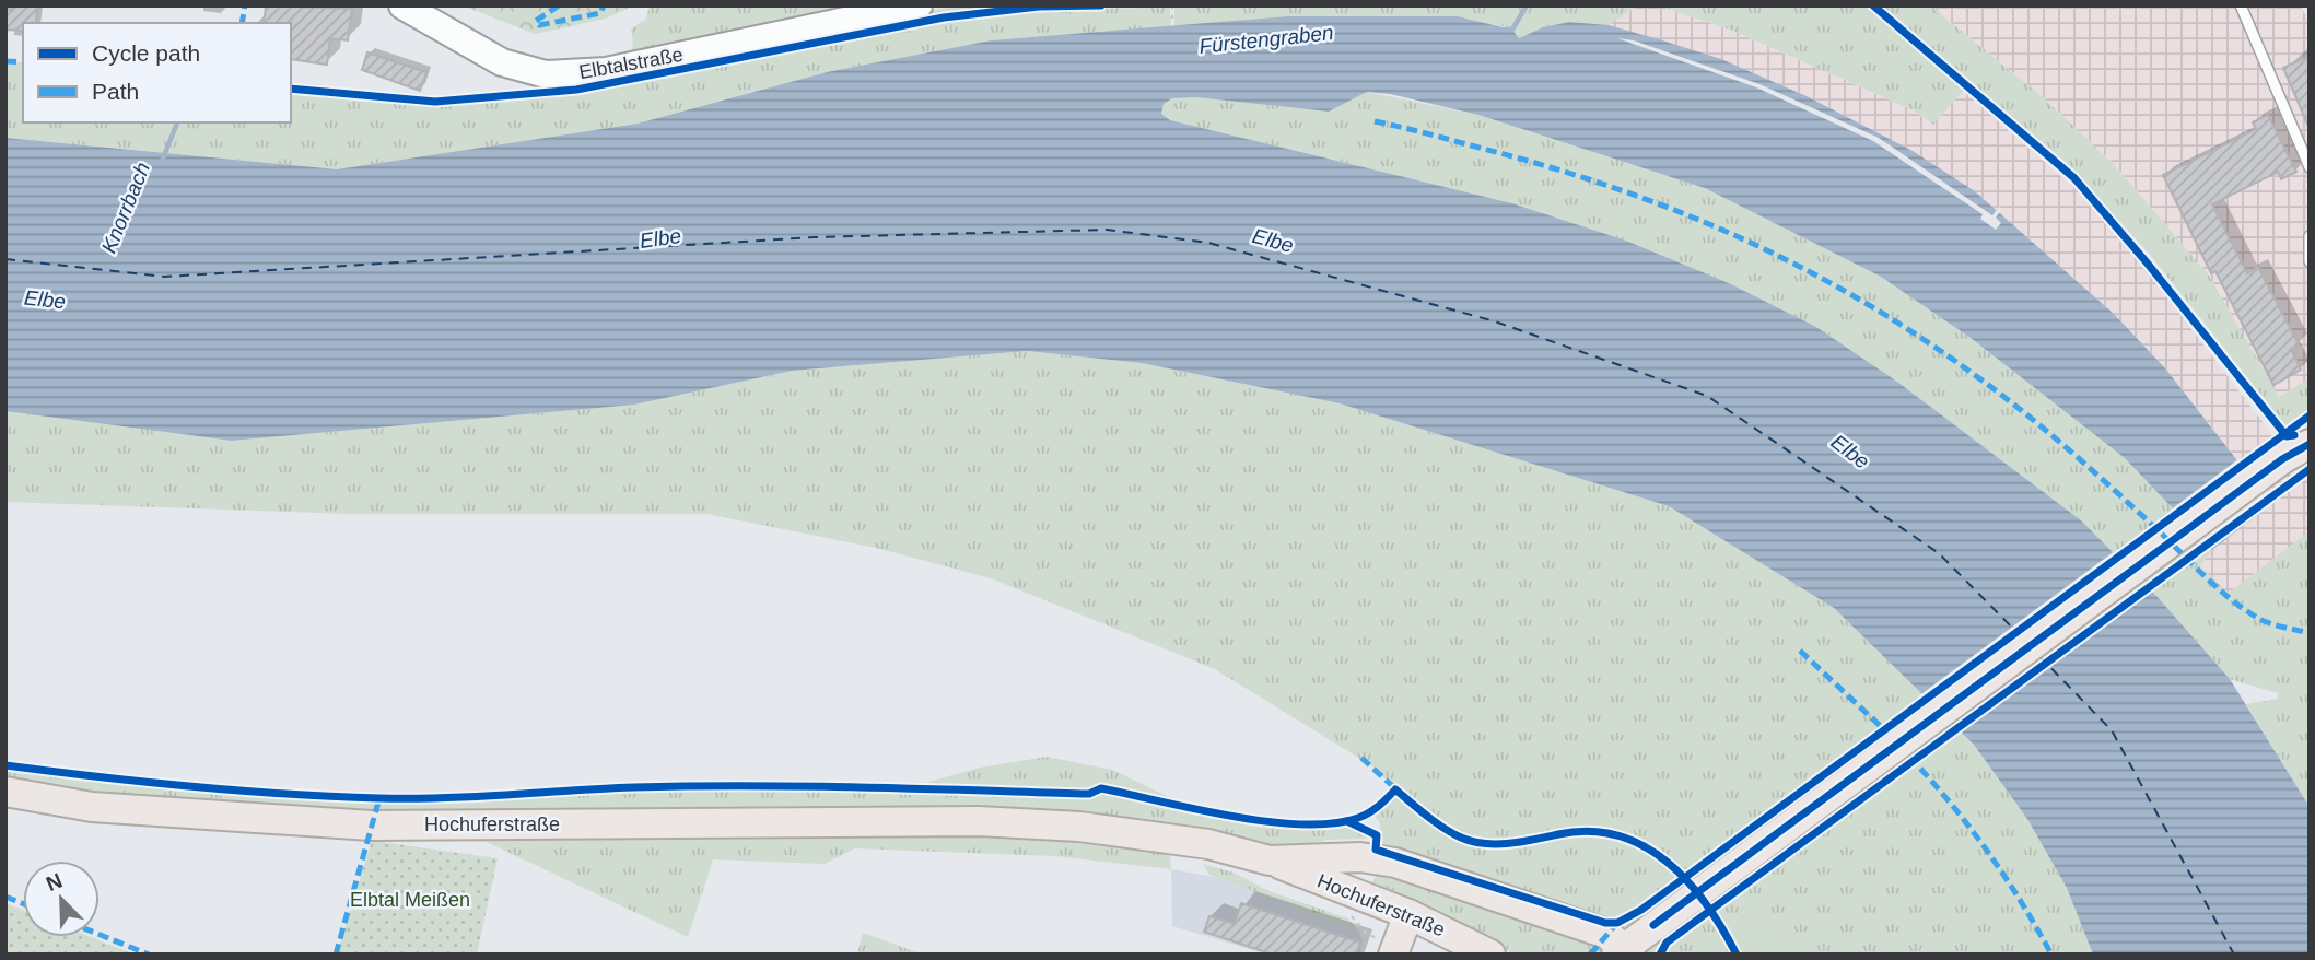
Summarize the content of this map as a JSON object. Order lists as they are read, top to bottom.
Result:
{
  "streets": {
    "main road": ["Hochuferstraße"],
    "street": ["Elbtalstraße"]
  },
  "water": ["Fürstengraben", "Knorrbach", "Elbe"],
  "parks": ["Elbtal Meißen"],
  "legend": ["Cycle path", "Path"],
  "north": "top left"
}
